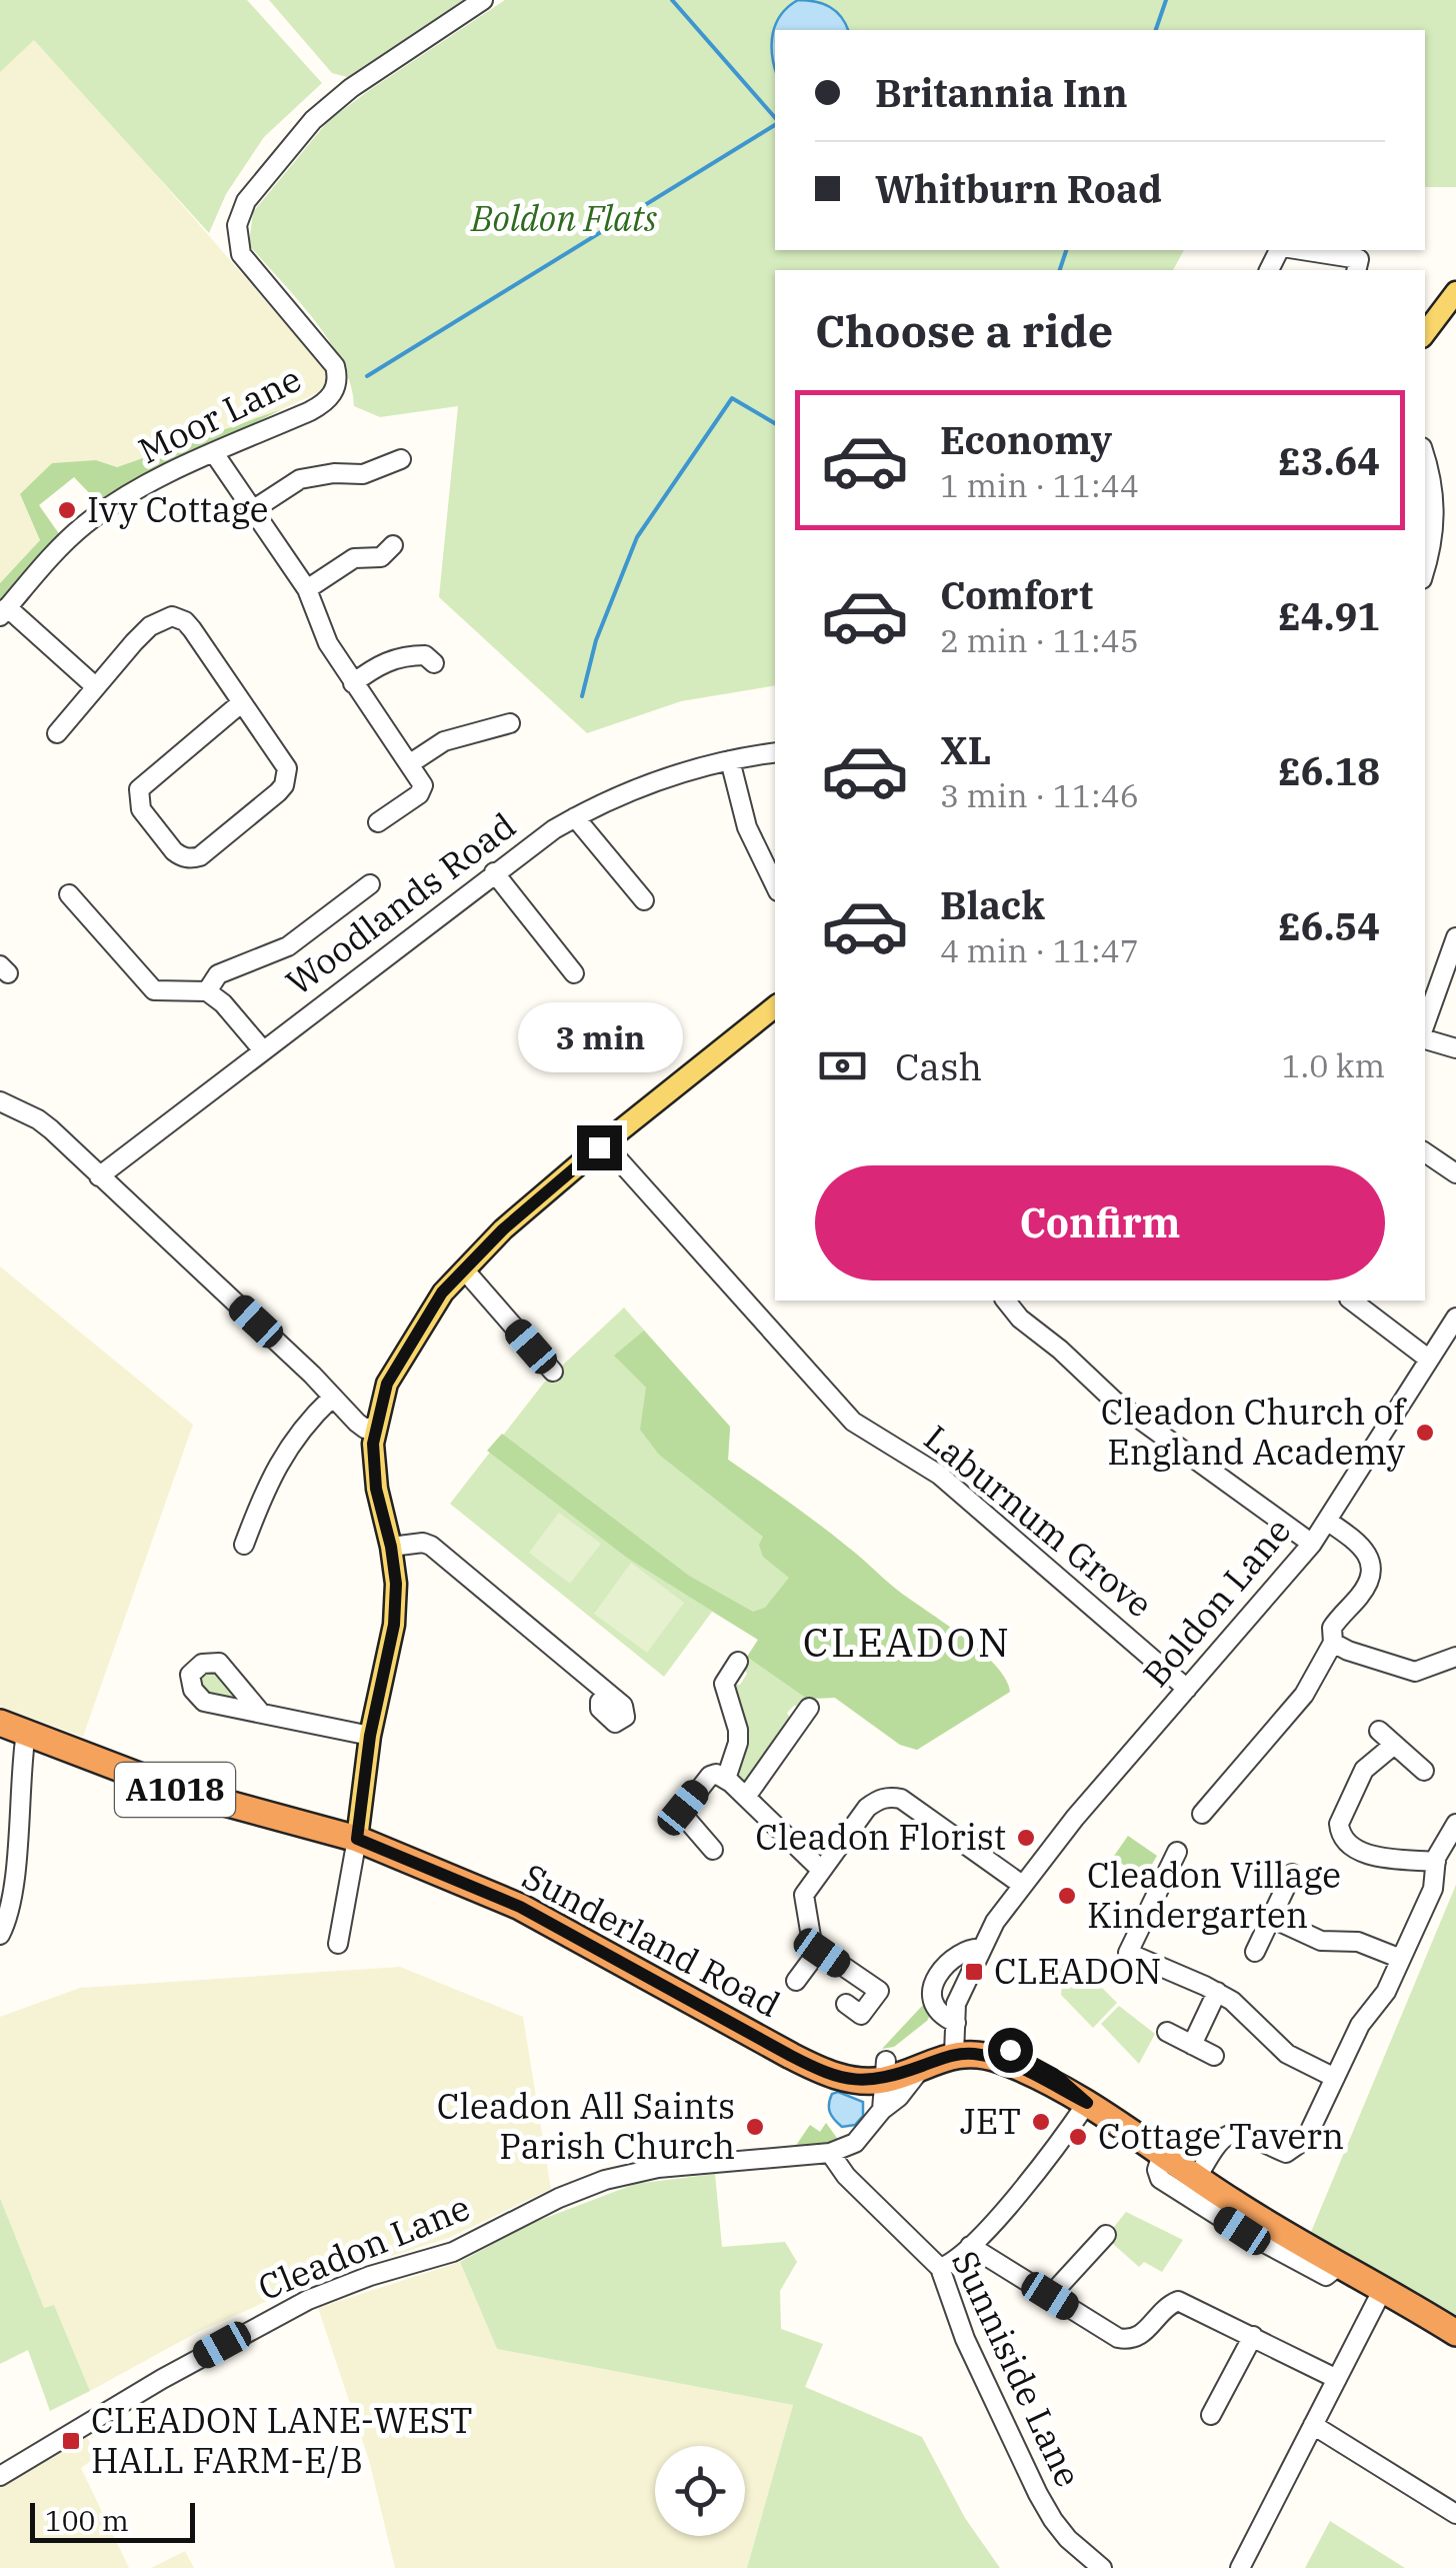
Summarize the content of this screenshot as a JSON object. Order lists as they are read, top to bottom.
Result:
{
  "streets": {
    "highway": ["A1018", "Sunderland Road"],
    "street": [
      "Moor Lane",
      "Woodlands Road",
      "Laburnum Grove",
      "Boldon Lane",
      "Cleadon Lane",
      "Sunniside Lane"
    ]
  },
  "crossings": [
    ["Laburnum Grove", "Boldon Lane"],
    ["Boldon Lane", "A1018"],
    ["A1018", "Sunderland Road"],
    ["Cleadon Lane", "Sunniside Lane"]
  ],
  "districts": ["CLEADON"],
  "parks": ["Boldon Flats"],
  "places": {
    "other": [
      "Ivy Cottage",
      "Cleadon Church of England Academy",
      "Cleadon Florist",
      "Cleadon Village Kindergarten",
      "JET",
      "Cleadon All Saints Parish Church",
      "Cottage Tavern"
    ],
    "transit": ["CLEADON", "CLEADON LANE-WEST HALL FARM-E/B"]
  },
  "scale_bar": "100 m",
  "page": {
    "banner": ["Britannia Inn", "Whitburn Road"],
    "heading": "Choose a ride",
    "list": [
      {
        "name": "Economy",
        "note": "1 min · 11:44",
        "value": "£3.64"
      },
      {
        "name": "Comfort",
        "note": "2 min · 11:45",
        "value": "£4.91"
      },
      {
        "name": "XL",
        "note": "3 min · 11:46",
        "value": "£6.18"
      },
      {
        "name": "Black",
        "note": "4 min · 11:47",
        "value": "£6.54"
      }
    ],
    "bubble": "3 min",
    "pay": ["Cash", "1.0 km"],
    "buttons": "Confirm",
    "scale": "100 m"
  }
}
